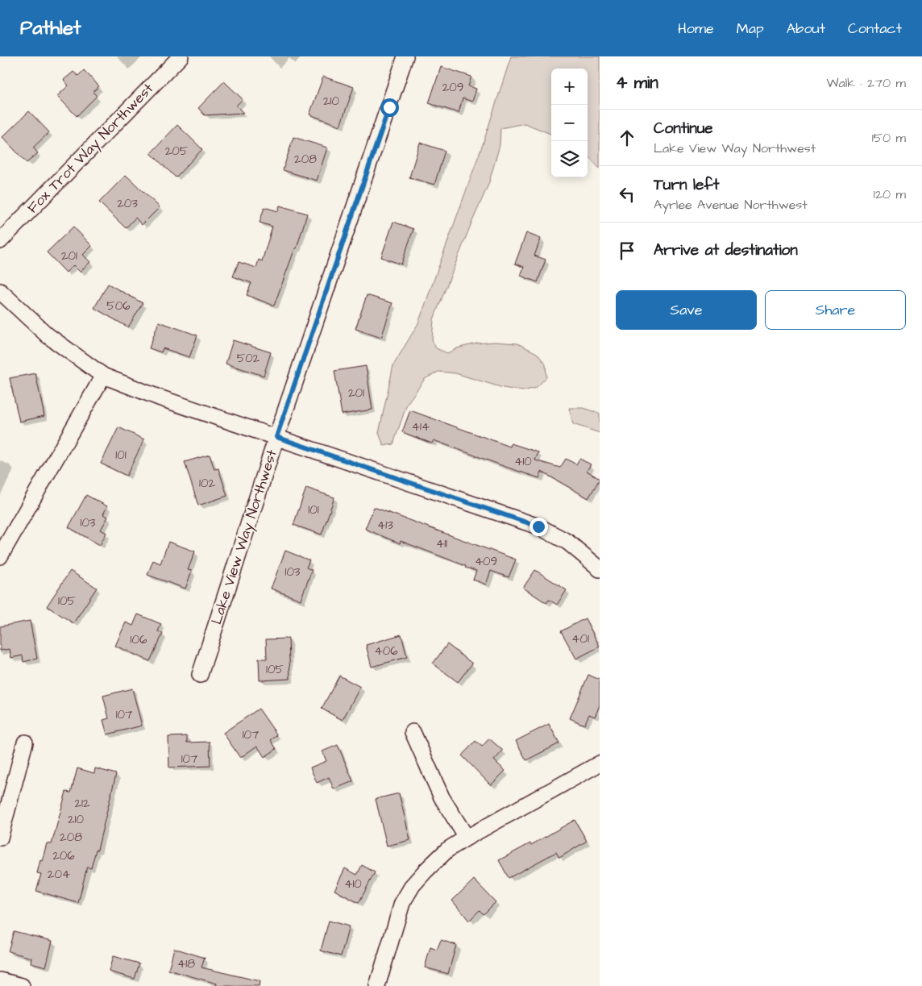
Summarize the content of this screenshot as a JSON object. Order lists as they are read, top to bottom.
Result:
{
  "streets": {
    "street": ["Fox Trot Way Northwest", "Lake View Way Northwest"]
  },
  "house_numbers": [
    "209",
    "210",
    "205",
    "208",
    "203",
    "201",
    "506",
    "502",
    "201",
    "414",
    "101",
    "410",
    "102",
    "101",
    "103",
    "413",
    "411",
    "409",
    "103",
    "105",
    "401",
    "106",
    "406",
    "105",
    "107",
    "107",
    "107",
    "212",
    "210",
    "208",
    "206",
    "204",
    "410",
    "418"
  ],
  "page": {
    "header": "Pathlet",
    "nav": [
      "Home",
      "Map",
      "About",
      "Contact"
    ],
    "heading": ["4 min", "Walk · 270 m"],
    "map_buttons": ["+", "−"],
    "list": [
      ["Continue", "Lake View Way Northwest", "150 m"],
      ["Turn left", "Ayrlee Avenue Northwest", "120 m"],
      "Arrive at destination"
    ],
    "buttons": ["Save", "Share"]
  }
}
